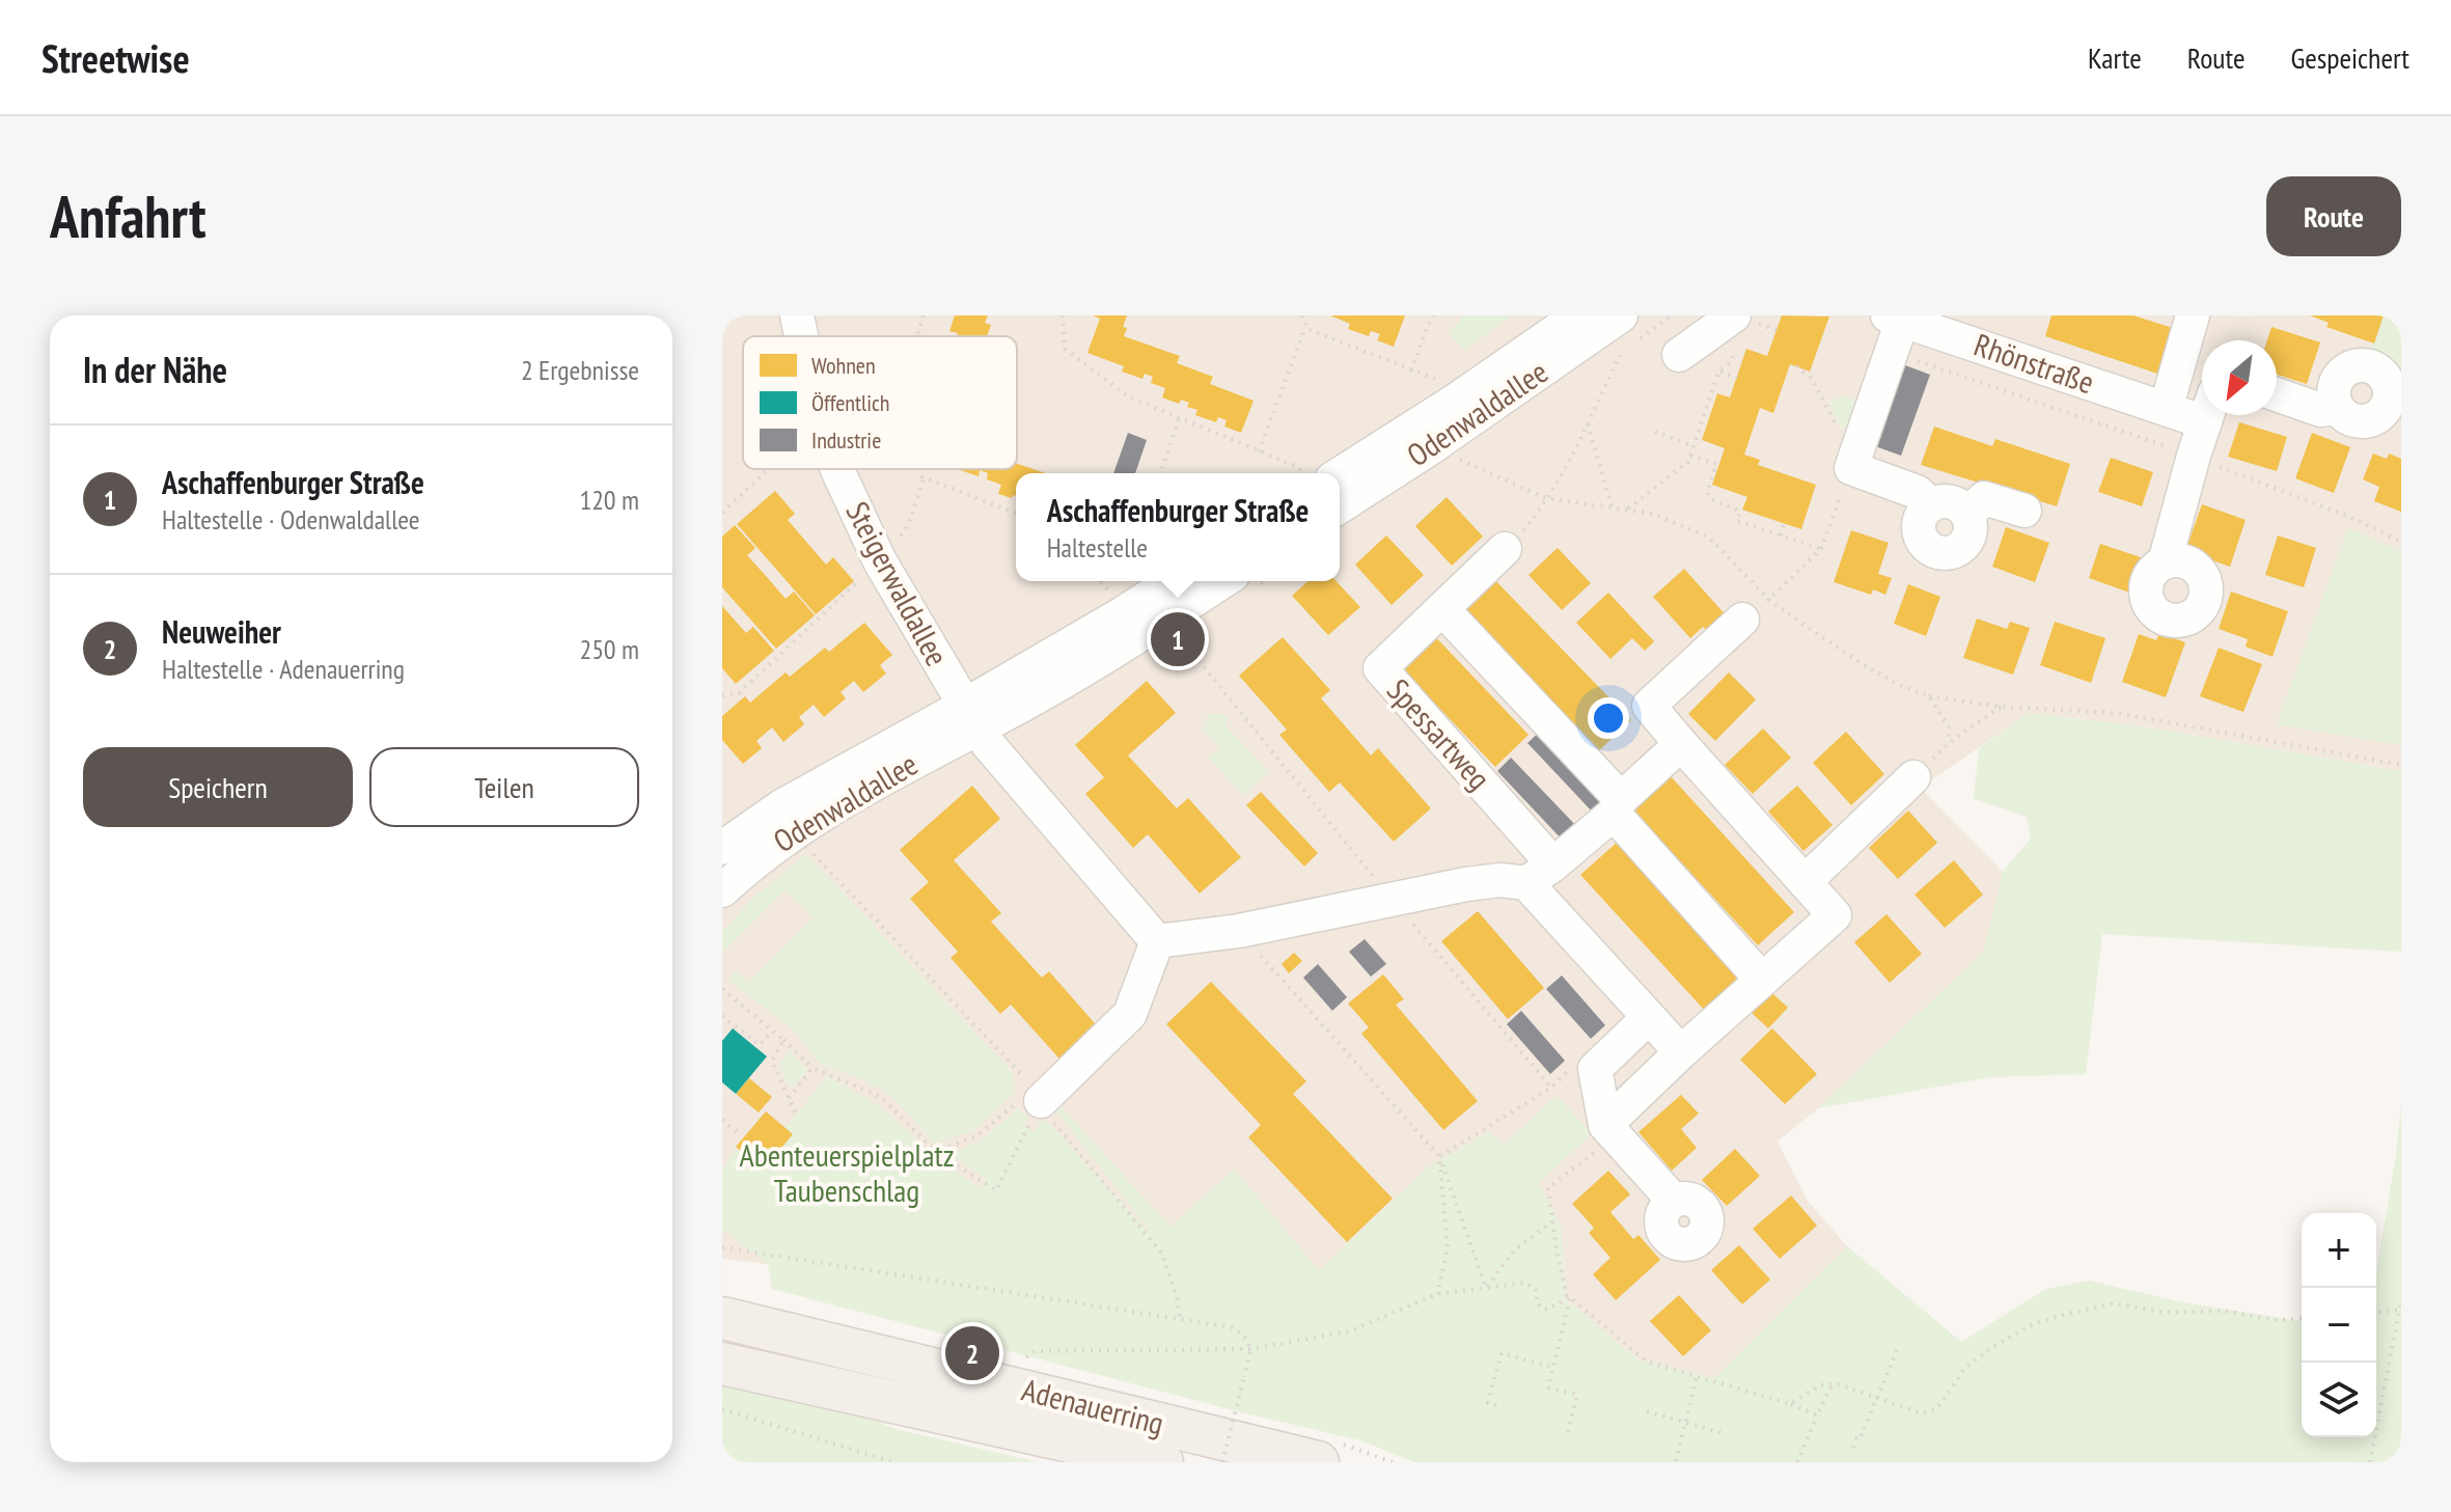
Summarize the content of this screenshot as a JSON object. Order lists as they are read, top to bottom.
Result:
{
  "streets": {
    "main road": ["Adenauerring"],
    "street": [
      "Rhönstraße",
      "Odenwaldallee",
      "Steigerwaldallee",
      "Spessartweg"
    ]
  },
  "crossings": [
    ["Odenwaldallee", "Steigerwaldallee"]
  ],
  "parks": ["Abenteuerspielplatz Taubenschlag"],
  "legend": ["Wohnen", "Öffentlich", "Industrie"],
  "north": "bottom left",
  "page": {
    "header": "Streetwise",
    "nav": ["Karte", "Route", "Gespeichert"],
    "buttons": [
      "Route",
      ["Speichern", "Teilen"]
    ],
    "title": "Anfahrt",
    "heading": ["In der Nähe", "2 Ergebnisse"],
    "list": [
      {
        "mark": "1",
        "name": "Aschaffenburger Straße",
        "note": "Haltestelle · Odenwaldallee",
        "value": "120 m"
      },
      {
        "mark": "2",
        "name": "Neuweiher",
        "note": "Haltestelle · Adenauerring",
        "value": "250 m"
      }
    ],
    "popup": ["Aschaffenburger Straße", "Haltestelle"],
    "pins": ["1", "2"],
    "map_buttons": ["+", "−"]
  }
}
